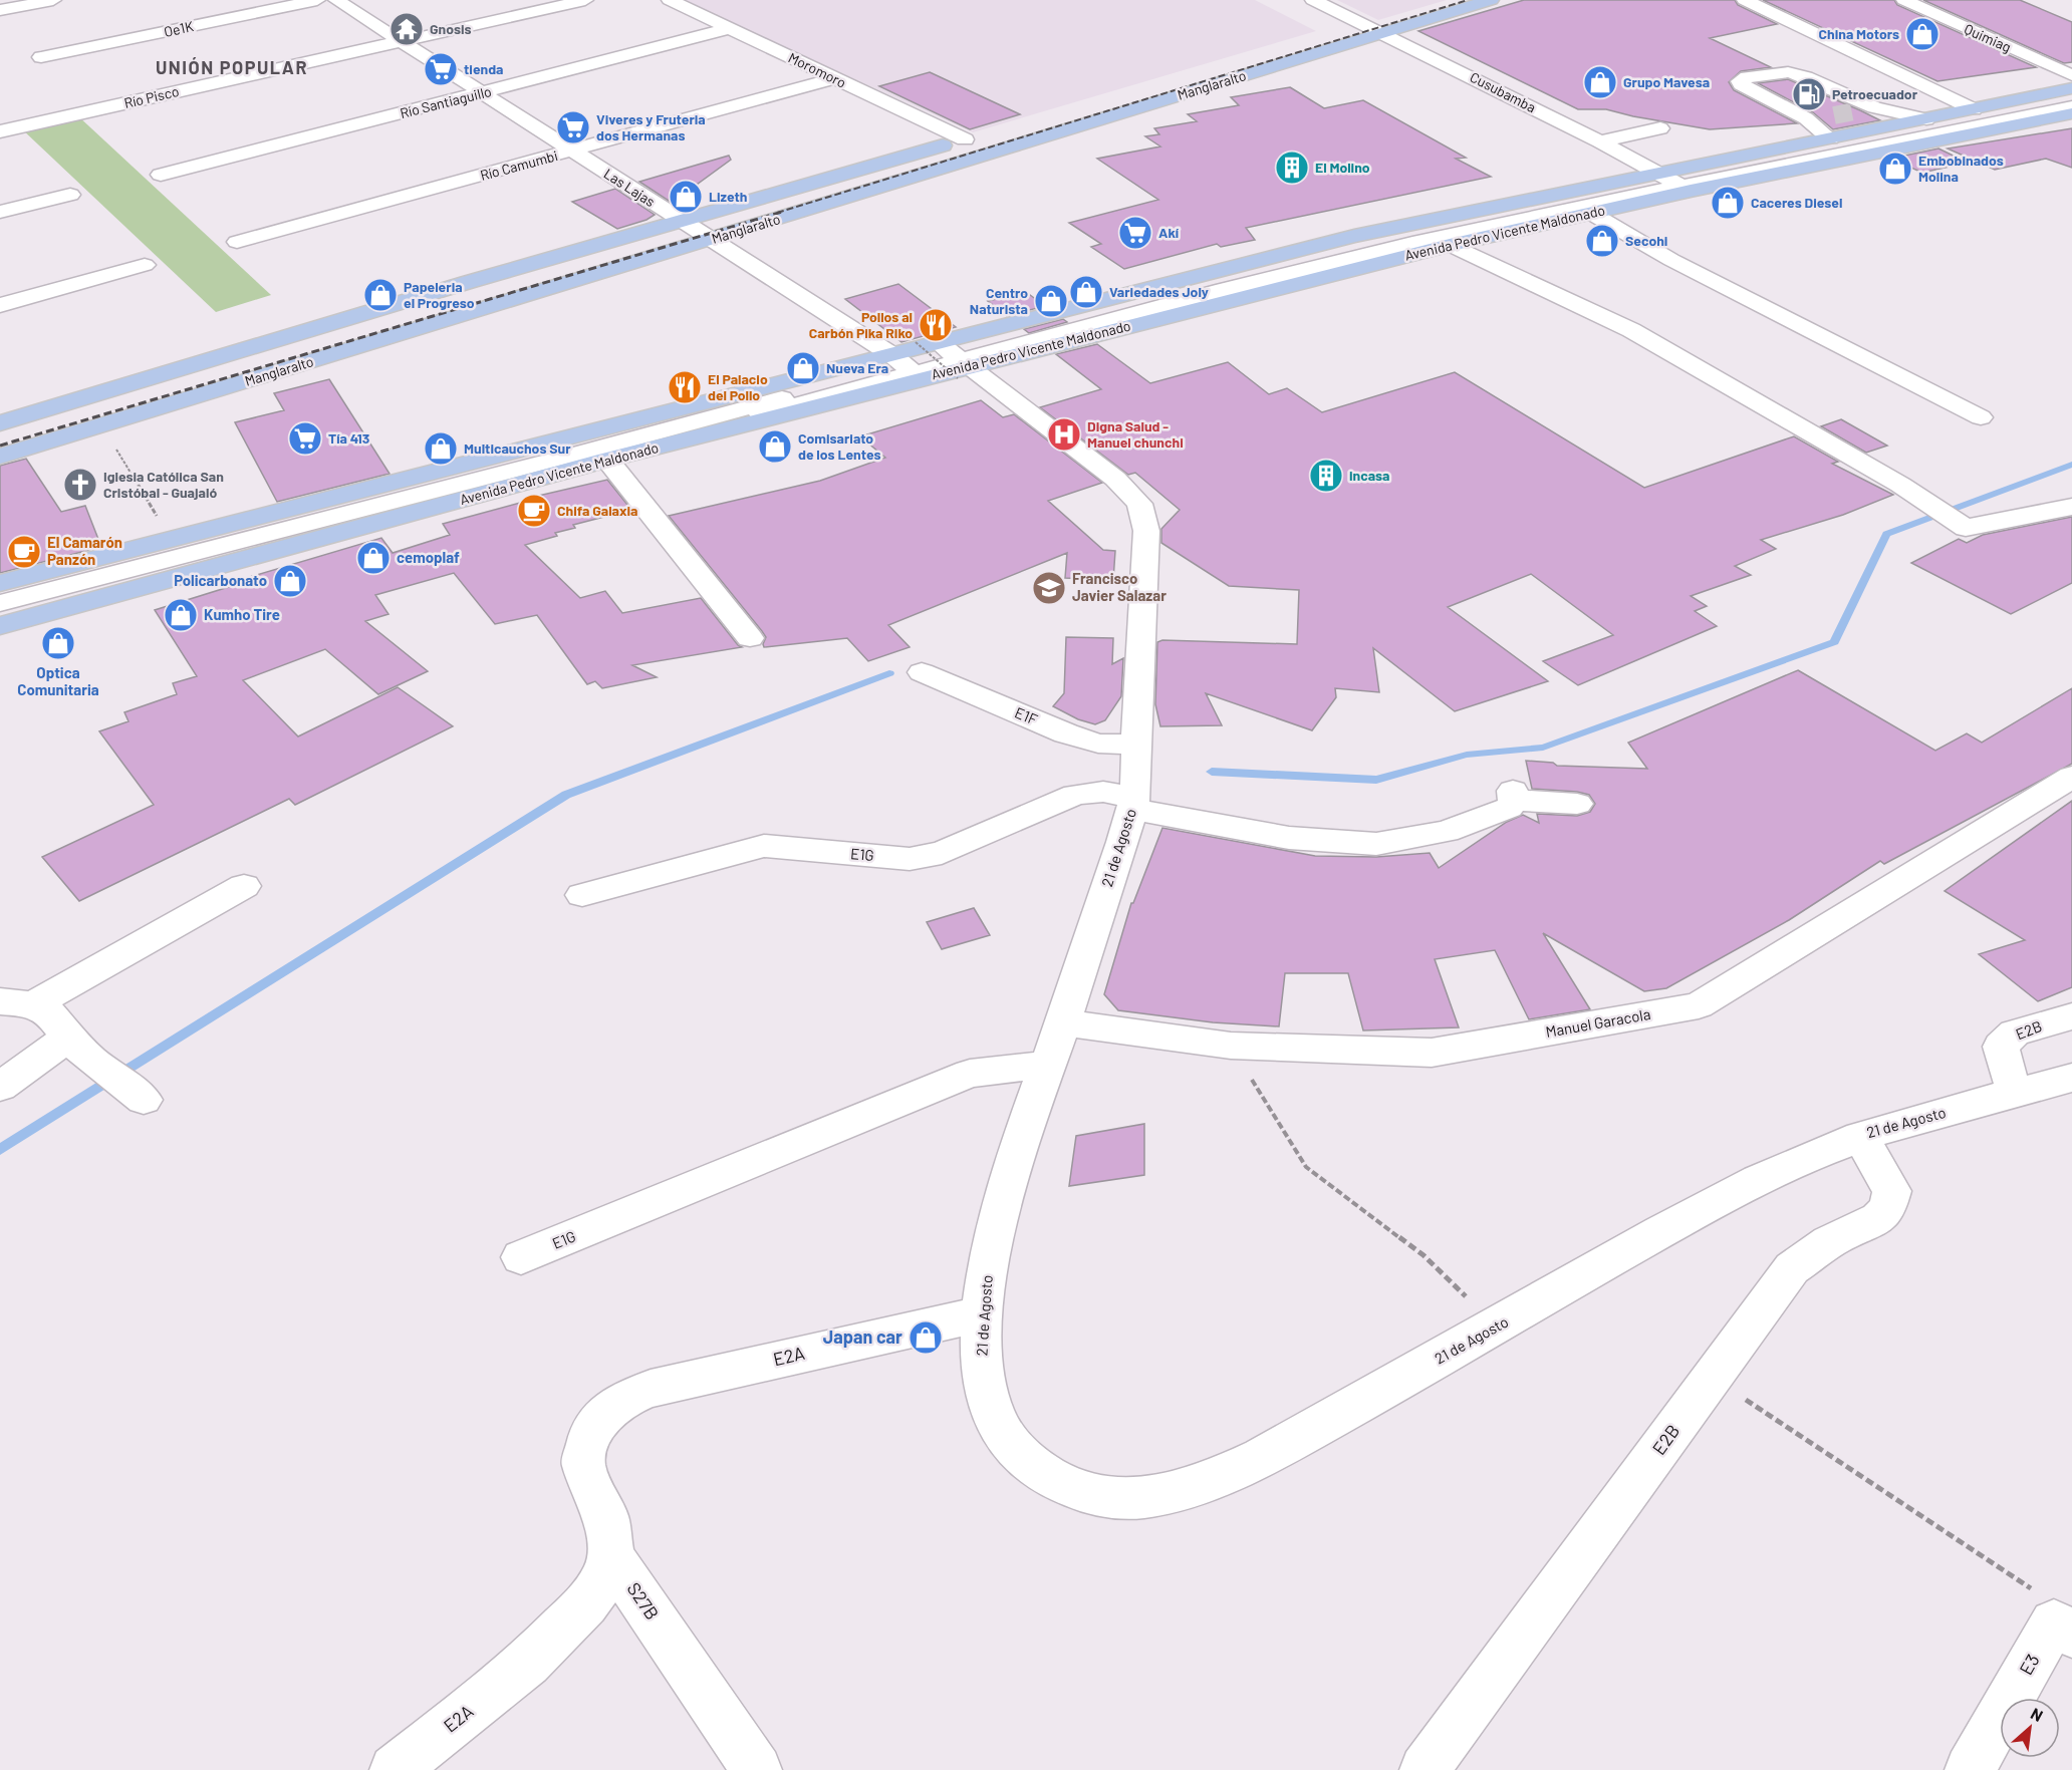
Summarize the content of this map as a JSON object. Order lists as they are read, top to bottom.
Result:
{
  "streets": {
    "main road": ["Manglaralto", "Avenida Pedro Vicente Maldonado"],
    "street": [
      "Oe1K",
      "Quimiag",
      "Moromoro",
      "Cusubamba",
      "Río Pisco",
      "Río Santiaguillo",
      "Río Camumbi",
      "Las Lajas",
      "E1F",
      "21 de Agosto",
      "E1G",
      "Manuel Garacola",
      "E2B",
      "E2A",
      "S27B",
      "E3"
    ]
  },
  "crossings": [
    ["Moromoro", "Manglaralto"],
    ["Moromoro", "Río Santiaguillo"],
    ["Moromoro", "Río Camumbi"],
    ["Manglaralto", "Cusubamba"],
    ["Manglaralto", "Las Lajas"],
    ["Cusubamba", "Avenida Pedro Vicente Maldonado"],
    ["Río Pisco", "Las Lajas"],
    ["Río Santiaguillo", "Las Lajas"],
    ["Río Camumbi", "Las Lajas"],
    ["Las Lajas", "Avenida Pedro Vicente Maldonado"],
    ["Avenida Pedro Vicente Maldonado", "21 de Agosto"],
    ["E1F", "21 de Agosto"],
    ["21 de Agosto", "E1G"],
    ["21 de Agosto", "Manuel Garacola"],
    ["21 de Agosto", "E2B"],
    ["21 de Agosto", "E2A"],
    ["E2A", "S27B"]
  ],
  "districts": ["UNIÓN POPULAR"],
  "places": {
    "temple": ["Gnosis"],
    "shop": [
      "China Motors",
      "Grupo Mavesa",
      "Embobinados Molina",
      "Lizeth",
      "Caceres Diesel",
      "Secohi",
      "Variedades Joly",
      "Papeleria el Progreso",
      "Centro Naturista",
      "Nueva Era",
      "Comisariato de los Lentes",
      "Multicauchos Sur",
      "cemoplaf",
      "Policarbonato",
      "Kumho Tire",
      "Optica Comunitaria",
      "Japan car"
    ],
    "supermarket": [
      "tienda",
      "Viveres y Fruteria dos Hermanas",
      "Akí",
      "Tía 413"
    ],
    "fuel station": ["Petroecuador"],
    "building": ["El Molino", "incasa"],
    "restaurant": ["Pollos al Carbón Pika Riko", "El Palacio del Pollo"],
    "hospital": ["Digna Salud - Manuel chunchi"],
    "church": ["Iglesia Católica San Cristóbal - Guajaló"],
    "cafe": ["Chifa Galaxia", "El Camarón Panzón"],
    "school or university": ["Francisco Javier Salazar"]
  },
  "north": "top right"
}
